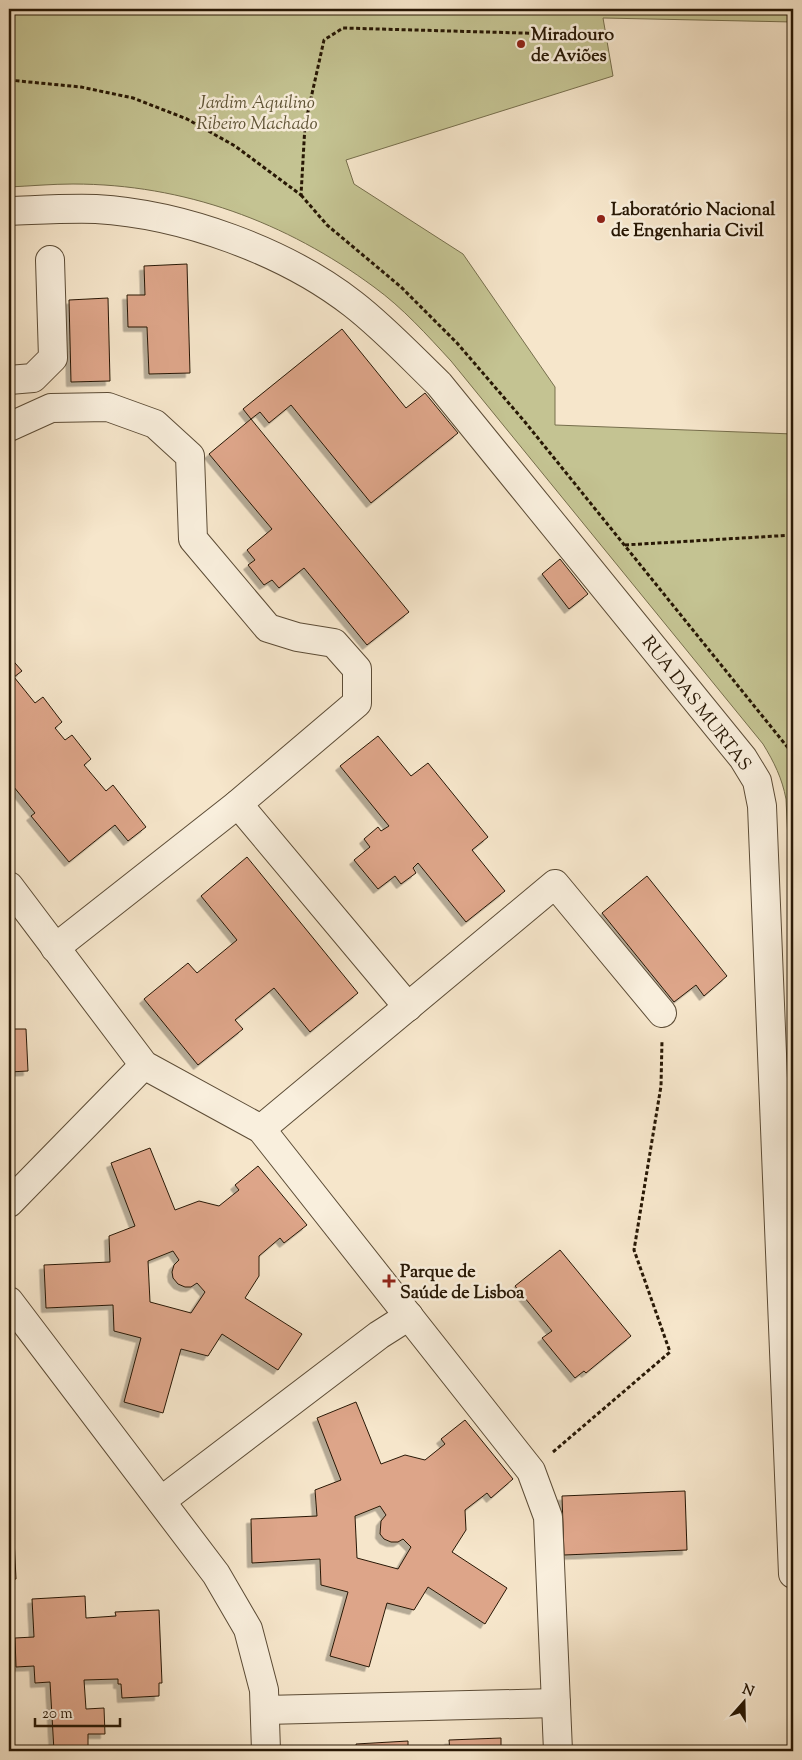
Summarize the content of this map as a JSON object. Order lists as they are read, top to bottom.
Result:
{
  "streets": {
    "street": ["RUA DAS MURTAS"]
  },
  "parks": ["Jardim Aquilino Ribeiro Machado"],
  "places": {
    "other": ["Miradouro de Aviões", "Laboratório Nacional de Engenharia Civil"],
    "health": ["Parque de Saúde de Lisboa"]
  },
  "scale_bar": "20 m",
  "north": "top"
}
